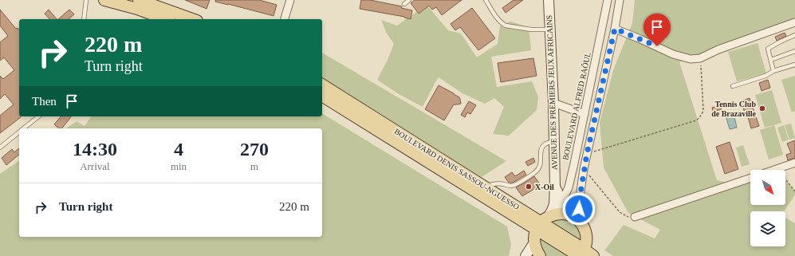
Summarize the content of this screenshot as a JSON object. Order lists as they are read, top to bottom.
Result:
{
  "streets": {
    "main road": ["BOULEVARD DENIS SASSOU-NGUESSO"],
    "street": ["AVENUE DES PREMIERS JEUX AFRICAINS", "BOULEVARD ALFRED RAÔUL"]
  },
  "crossings": [
    ["AVENUE DES PREMIERS JEUX AFRICAINS", "BOULEVARD ALFRED RAÔUL"],
    ["AVENUE DES PREMIERS JEUX AFRICAINS", "BOULEVARD DENIS SASSOU-NGUESSO"],
    ["BOULEVARD ALFRED RAÔUL", "BOULEVARD DENIS SASSOU-NGUESSO"]
  ],
  "places": ["Tennis Club de Brazaville", "X-Oil"],
  "north": "bottom right",
  "page": {
    "turn": ["220 m", "Turn right"],
    "then": "Then",
    "eta": [
      "14:30",
      "Arrival",
      "4",
      "min",
      "270",
      "m"
    ],
    "list": [
      {
        "name": "Turn right",
        "value": "220 m"
      }
    ]
  }
}
